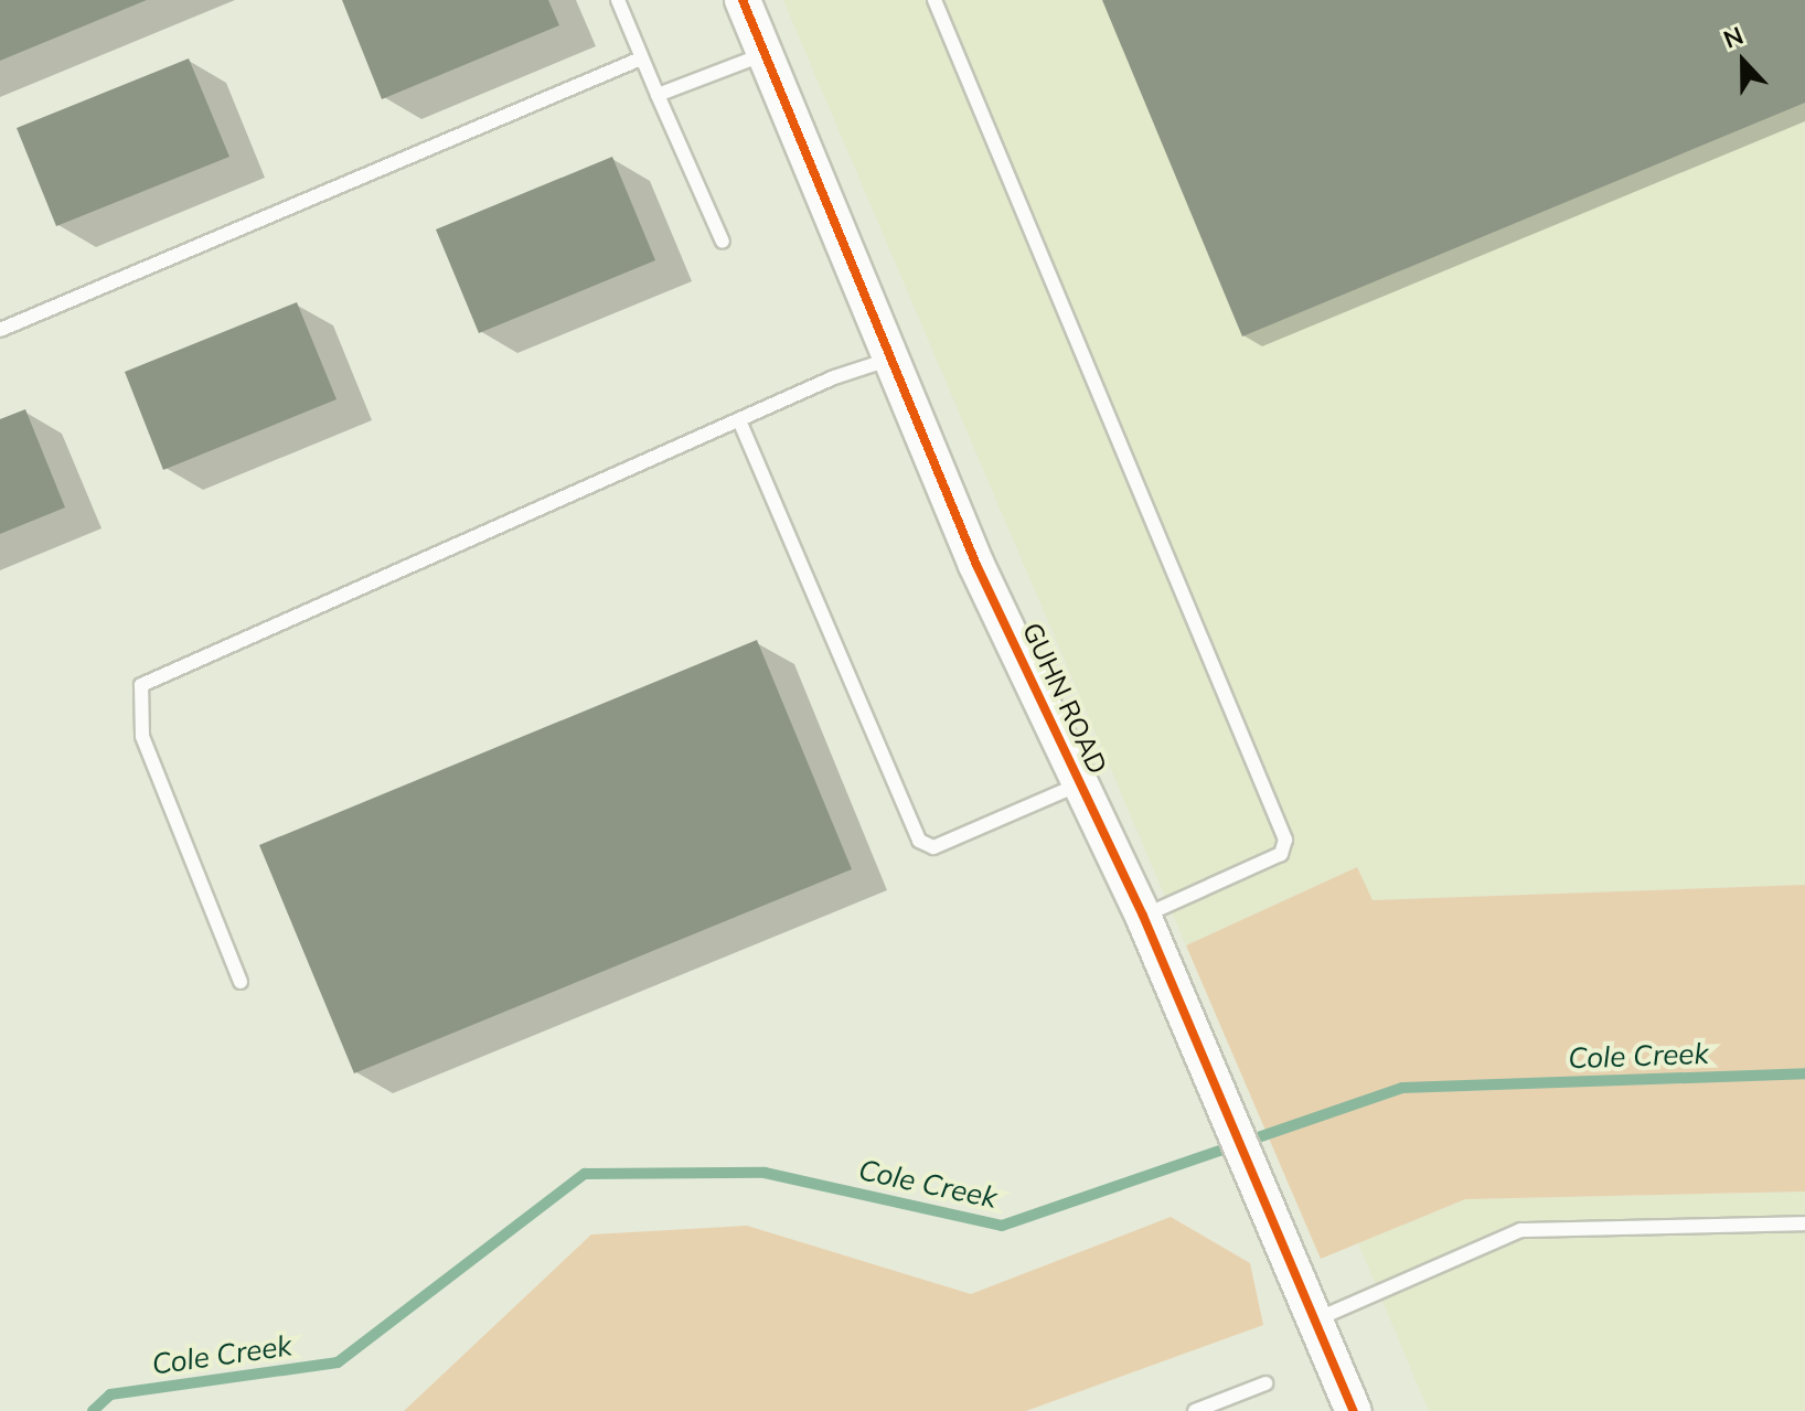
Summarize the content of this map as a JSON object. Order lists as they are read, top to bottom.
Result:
{
  "streets": {
    "street": ["GUHN ROAD"]
  },
  "water": ["Cole Creek"],
  "north": "top"
}
